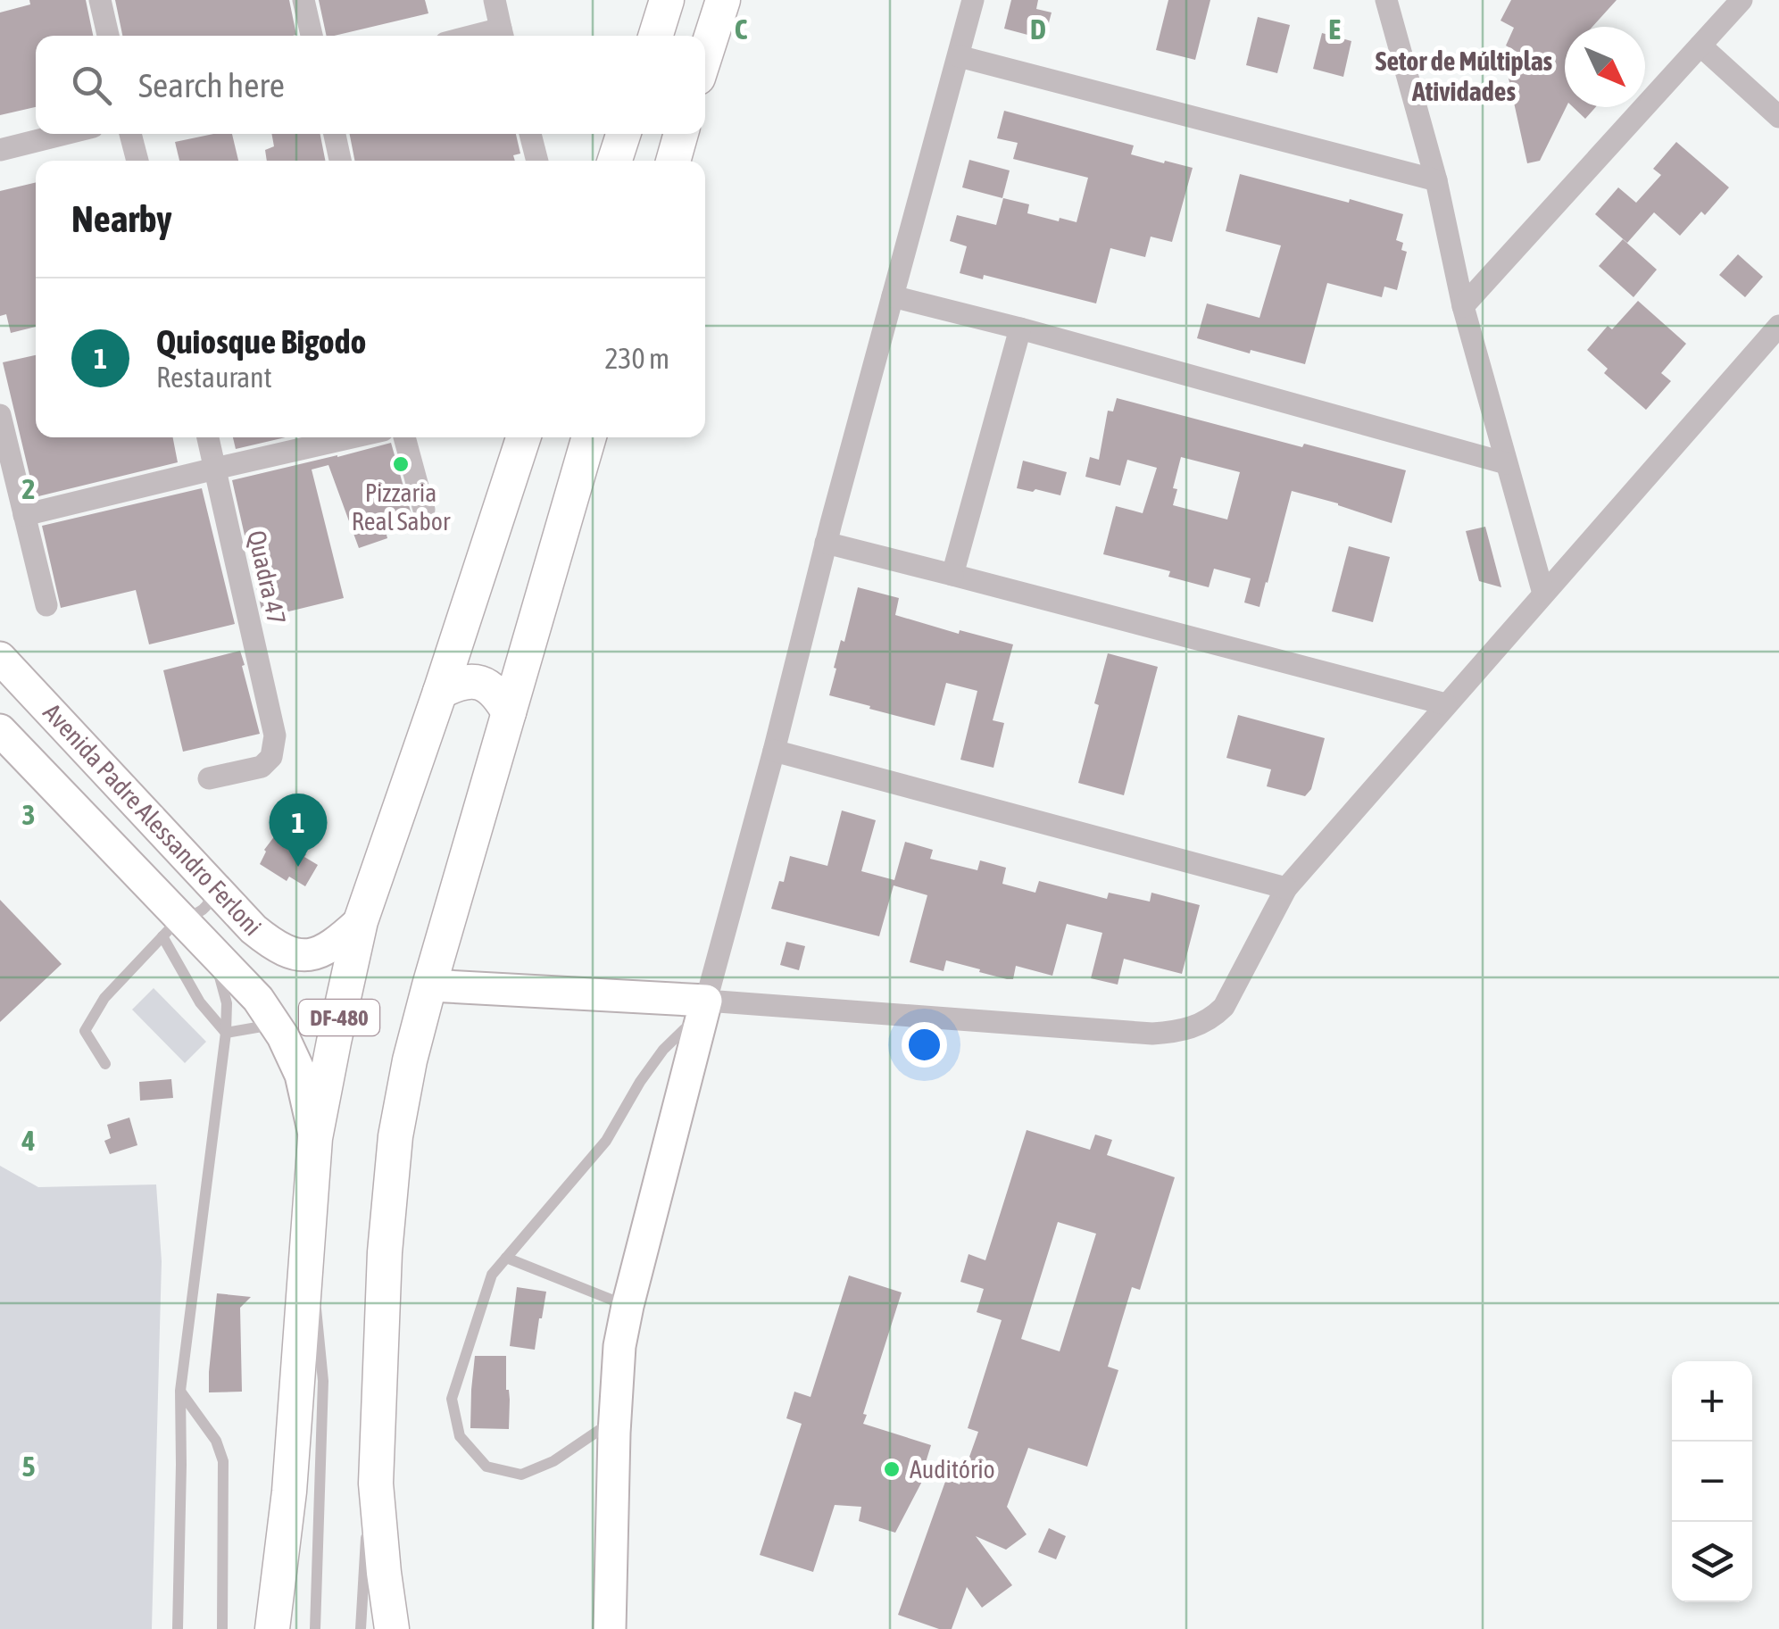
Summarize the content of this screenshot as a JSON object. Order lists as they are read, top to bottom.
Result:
{
  "streets": {
    "main road": ["Avenida Padre Alessandro Ferloni", "DF-480"],
    "street": ["Quadra 47"]
  },
  "crossings": [
    ["Avenida Padre Alessandro Ferloni", "DF-480"]
  ],
  "districts": ["Setor de Múltiplas Atividades"],
  "places": ["Pizzaria Real Sabor", "Auditório"],
  "north": "bottom right",
  "page": {
    "search": "Search here",
    "heading": "Nearby",
    "list": [
      {
        "mark": "1",
        "name": "Quiosque Bigodo",
        "note": "Restaurant",
        "value": "230 m"
      }
    ],
    "pins": "1",
    "map_buttons": ["+", "−"]
  },
  "grid": {
    "columns": ["C", "D", "E"],
    "rows": [
      "2",
      "3",
      "4",
      "5"
    ]
  }
}
